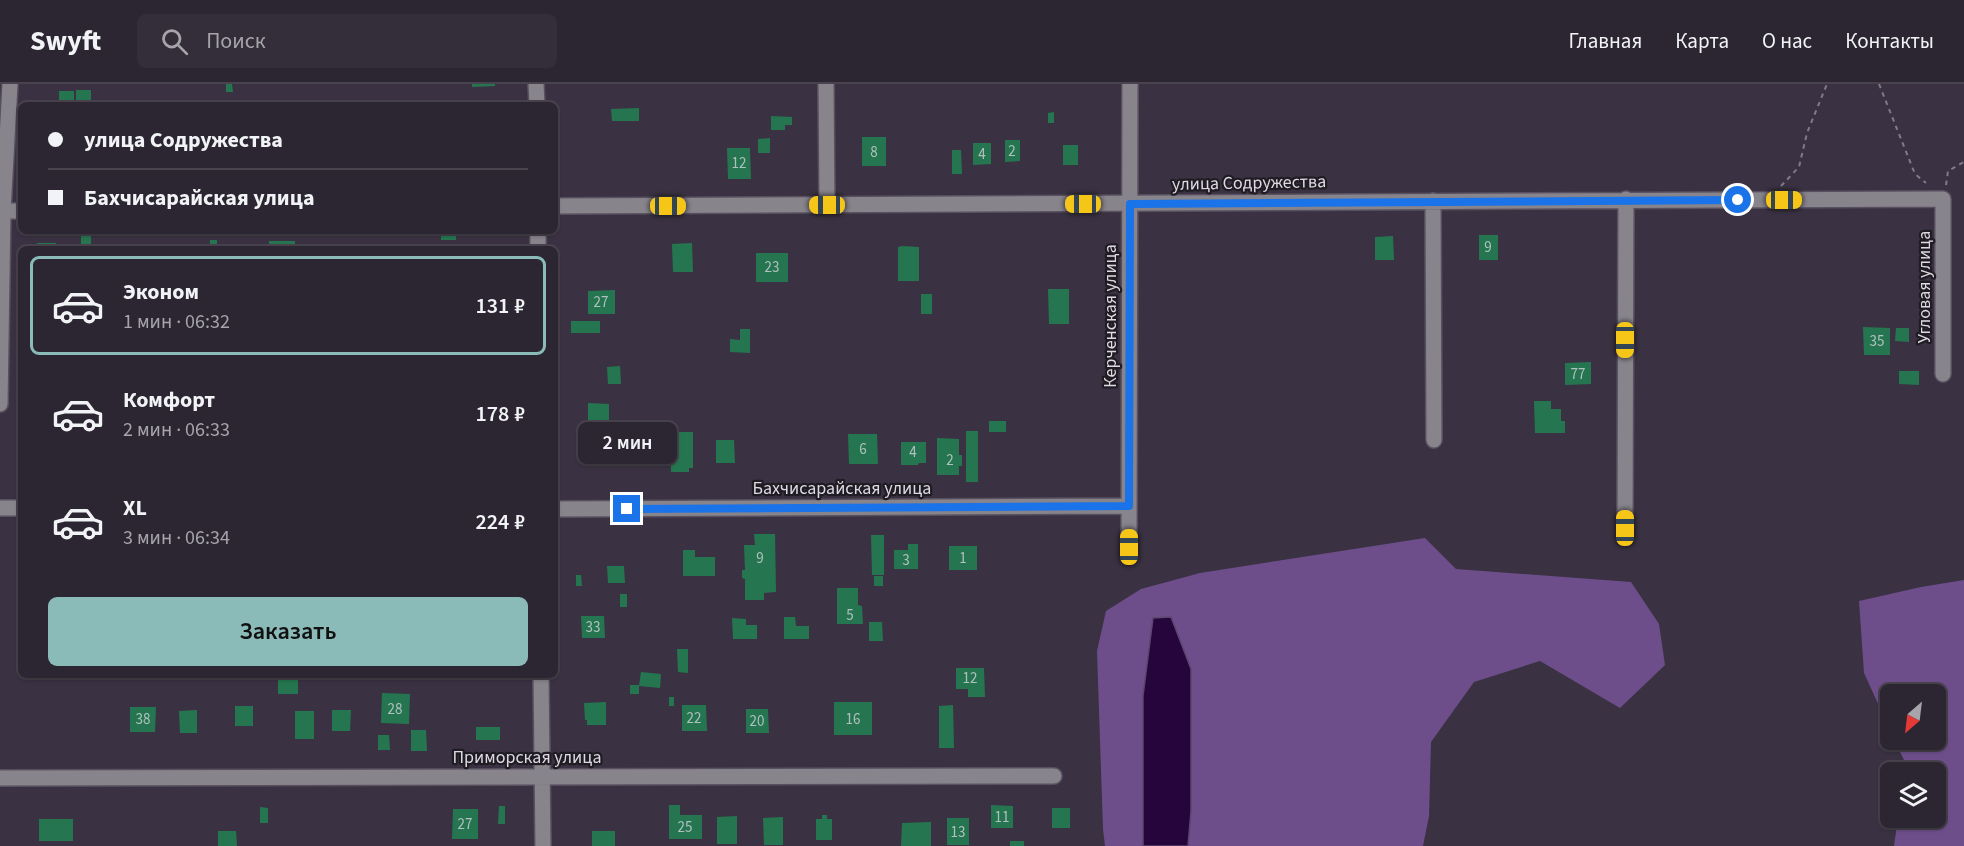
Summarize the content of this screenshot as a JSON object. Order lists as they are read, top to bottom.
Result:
{
  "streets": {
    "street": [
      "улица Содружества",
      "Угловая улица",
      "Керченская улица",
      "Бахчисарайская улица",
      "Приморская улица"
    ]
  },
  "crossings": [
    ["улица Содружества", "Угловая улица"],
    ["улица Содружества", "Керченская улица"],
    ["Керченская улица", "Бахчисарайская улица"]
  ],
  "house_numbers": [
    "2",
    "8",
    "4",
    "12",
    "9",
    "23",
    "27",
    "35",
    "77",
    "6",
    "4",
    "2",
    "9",
    "1",
    "3",
    "5",
    "33",
    "12",
    "28",
    "22",
    "38",
    "16",
    "20",
    "11",
    "27",
    "25",
    "13"
  ],
  "north": "bottom left",
  "page": {
    "header": "Swyft",
    "search": "Поиск",
    "nav": [
      "Главная",
      "Карта",
      "О нас",
      "Контакты"
    ],
    "banner": ["улица Содружества", "Бахчисарайская улица"],
    "list": [
      {
        "name": "Эконом",
        "note": "1 мин · 06:32",
        "value": "131 ₽"
      },
      {
        "name": "Комфорт",
        "note": "2 мин · 06:33",
        "value": "178 ₽"
      },
      {
        "name": "XL",
        "note": "3 мин · 06:34",
        "value": "224 ₽"
      }
    ],
    "bubble": "2 мин",
    "buttons": "Заказать"
  }
}
